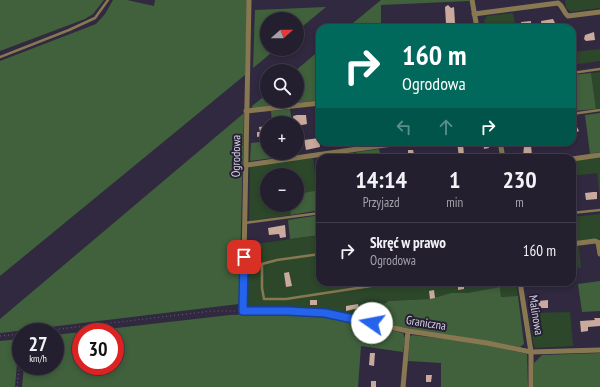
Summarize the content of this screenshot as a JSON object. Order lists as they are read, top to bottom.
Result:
{
  "streets": {
    "street": ["Ogrodowa", "Malinowa", "Graniczna"]
  },
  "crossings": [
    ["Ogrodowa", "Graniczna"],
    ["Malinowa", "Graniczna"]
  ],
  "north": "right",
  "page": {
    "map_buttons": ["+", "−"],
    "turn": ["160 m", "Ogrodowa"],
    "eta": [
      "14:14",
      "Przyjazd",
      "1",
      "min",
      "230",
      "m"
    ],
    "list": [
      {
        "name": "Skręć w prawo",
        "note": "Ogrodowa",
        "value": "160 m"
      }
    ],
    "speed": "27 km/h",
    "limit": "30"
  }
}
